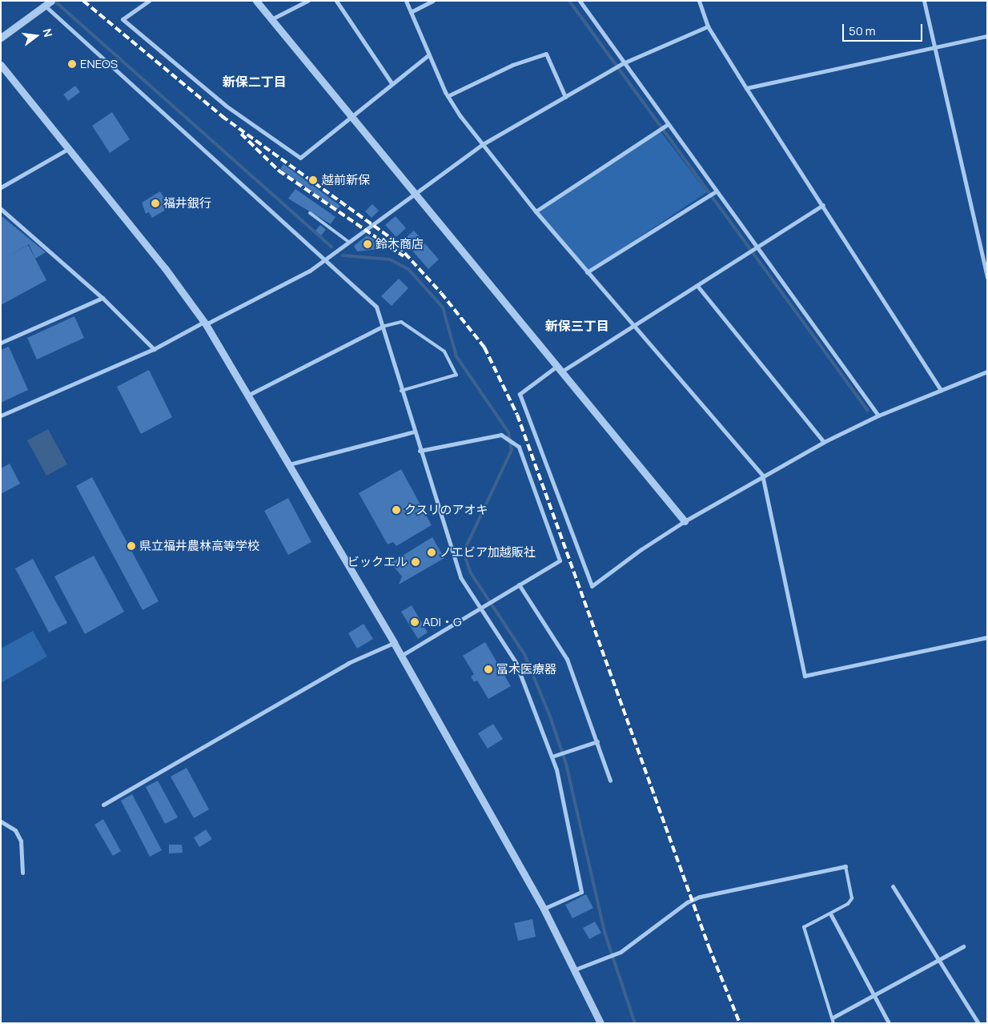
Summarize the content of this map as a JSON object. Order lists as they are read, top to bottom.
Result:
{
  "districts": ["新保二丁目", "新保三丁目"],
  "places": [
    "ENEOS",
    "越前新保",
    "福井銀行",
    "鈴木商店",
    "クスリのアオキ",
    "県立福井農林高等学校",
    "ノエビア加越販社",
    "ビックエル",
    "ADI・G",
    "冨木医療器"
  ],
  "scale_bar": "50 m",
  "north": "right"
}
